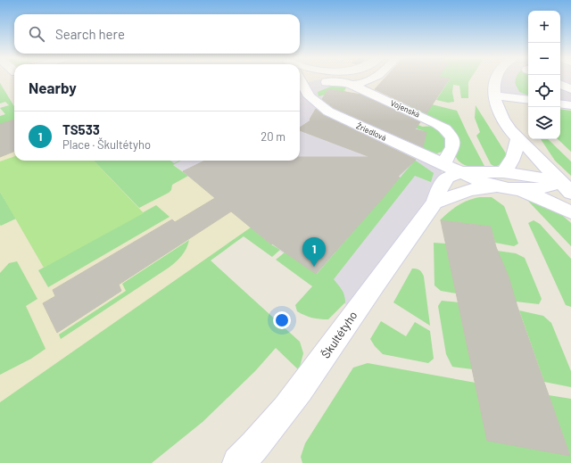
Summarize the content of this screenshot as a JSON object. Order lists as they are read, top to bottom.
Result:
{
  "streets": {
    "street": ["Vojenská", "Žriedlová", "Škultétyho"]
  },
  "crossings": [
    ["Vojenská", "Žriedlová"],
    ["Žriedlová", "Škultétyho"]
  ],
  "page": {
    "map_buttons": ["+", "−"],
    "search": "Search here",
    "heading": "Nearby",
    "list": [
      {
        "mark": "1",
        "name": "TS533",
        "note": "Place · Škultétyho",
        "value": "20 m"
      }
    ],
    "pins": "1"
  }
}
